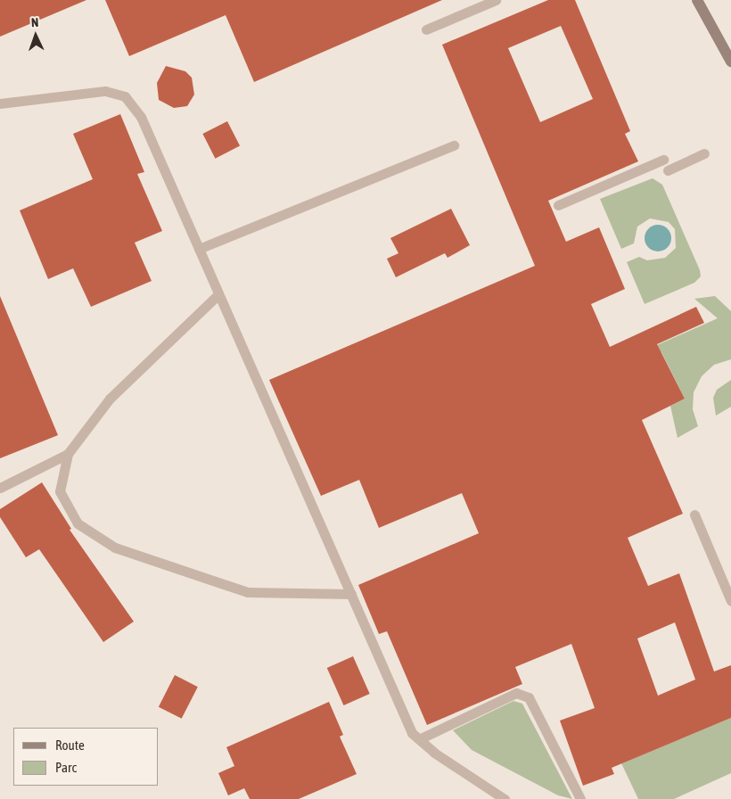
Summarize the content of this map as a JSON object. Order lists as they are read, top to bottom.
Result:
{
  "legend": ["Route", "Parc"],
  "north": "top"
}
